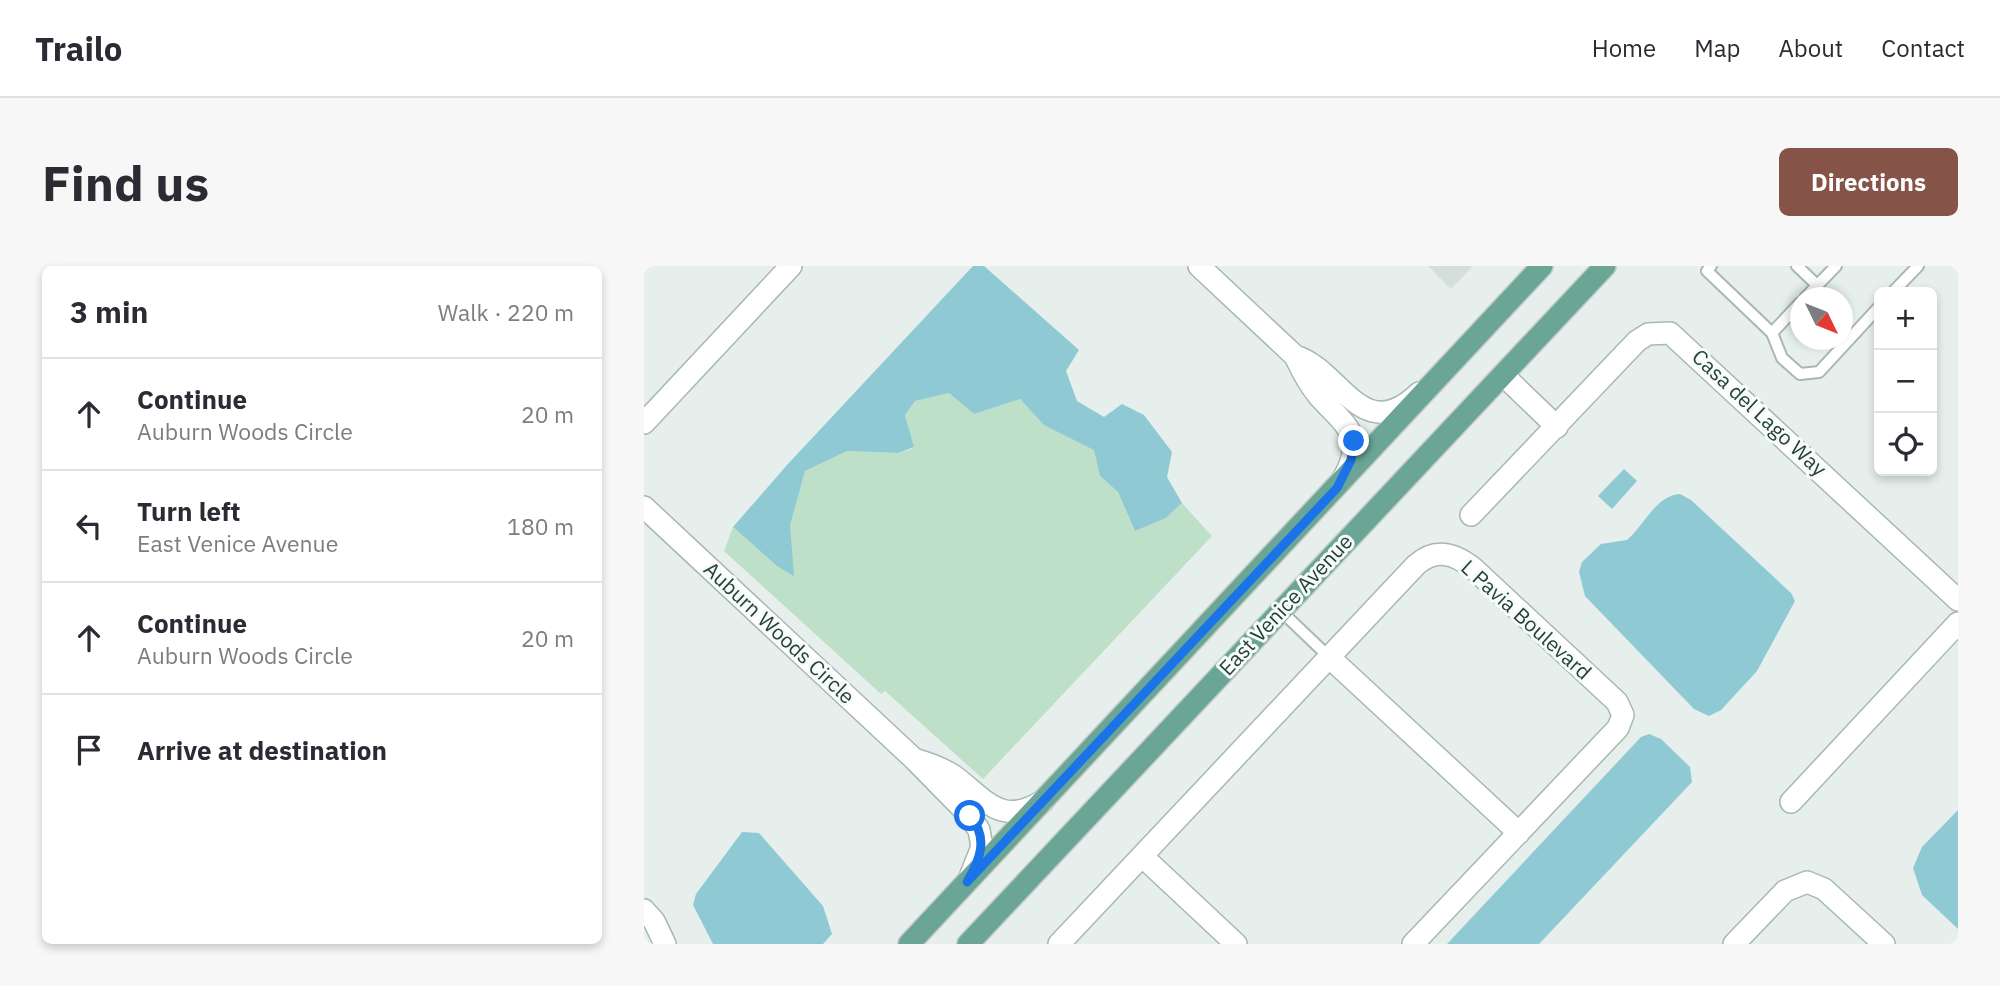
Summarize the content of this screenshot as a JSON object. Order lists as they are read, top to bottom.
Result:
{
  "streets": {
    "main road": ["East Venice Avenue"],
    "street": ["Casa del Lago Way", "L Pavia Boulevard", "Auburn Woods Circle"]
  },
  "crossings": [
    ["East Venice Avenue", "Auburn Woods Circle"]
  ],
  "north": "bottom right",
  "page": {
    "header": "Trailo",
    "nav": [
      "Home",
      "Map",
      "About",
      "Contact"
    ],
    "buttons": "Directions",
    "title": "Find us",
    "heading": ["3 min", "Walk · 220 m"],
    "map_buttons": ["+", "−"],
    "list": [
      ["Continue", "Auburn Woods Circle", "20 m"],
      ["Turn left", "East Venice Avenue", "180 m"],
      ["Continue", "Auburn Woods Circle", "20 m"],
      "Arrive at destination"
    ]
  }
}
